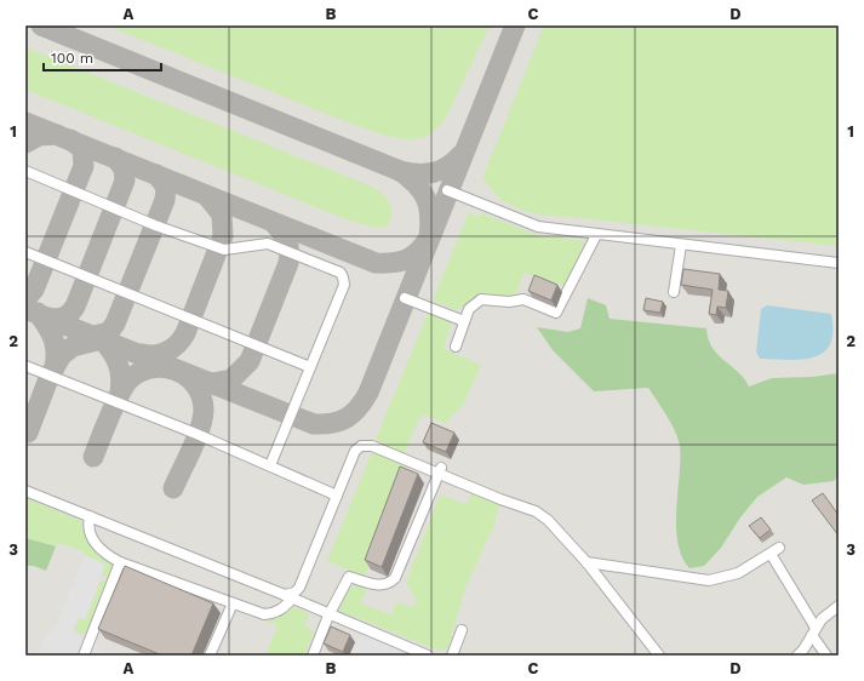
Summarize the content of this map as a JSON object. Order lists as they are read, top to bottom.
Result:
{
  "scale_bar": "100 m",
  "grid": {
    "columns": [
      "A",
      "B",
      "C",
      "D"
    ],
    "rows": ["1", "2", "3"]
  }
}
